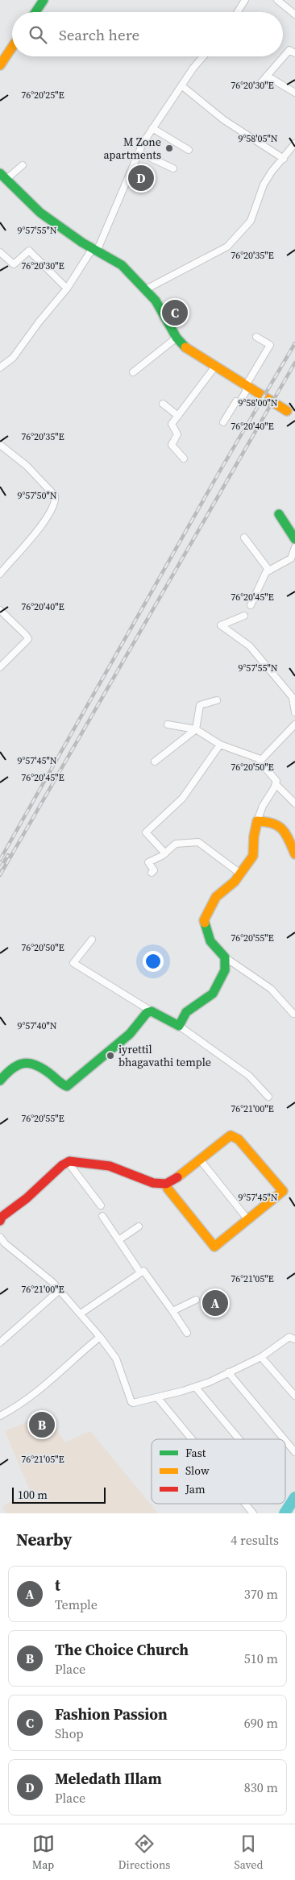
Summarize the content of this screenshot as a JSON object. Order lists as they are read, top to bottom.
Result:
{
  "places": ["M Zone apartments", "iyrettil bhagavathi temple"],
  "legend": ["Fast", "Slow", "Jam"],
  "scale_bar": "100 m",
  "page": {
    "search": "Search here",
    "pins": [
      "D",
      "C",
      "A",
      "B"
    ],
    "scale": "100 m",
    "heading": ["Nearby", "4 results"],
    "list": [
      {
        "mark": "A",
        "name": "t",
        "note": "Temple",
        "value": "370 m"
      },
      {
        "mark": "B",
        "name": "The Choice Church",
        "note": "Place",
        "value": "510 m"
      },
      {
        "mark": "C",
        "name": "Fashion Passion",
        "note": "Shop",
        "value": "690 m"
      },
      {
        "mark": "D",
        "name": "Meledath Illam",
        "note": "Place",
        "value": "830 m"
      }
    ],
    "nav": ["Map", "Directions", "Saved"]
  },
  "coordinates": [
    "76°20'30\"E",
    "76°20'25\"E",
    "9°58'05\"N",
    "9°57'55\"N",
    "76°20'35\"E",
    "9°58'00\"N",
    "76°20'40\"E",
    "9°57'50\"N",
    "76°20'45\"E",
    "9°57'45\"N",
    "76°20'50\"E",
    "76°20'55\"E",
    "9°57'40\"N",
    "76°21'00\"E",
    "76°21'05\"E"
  ]
}
